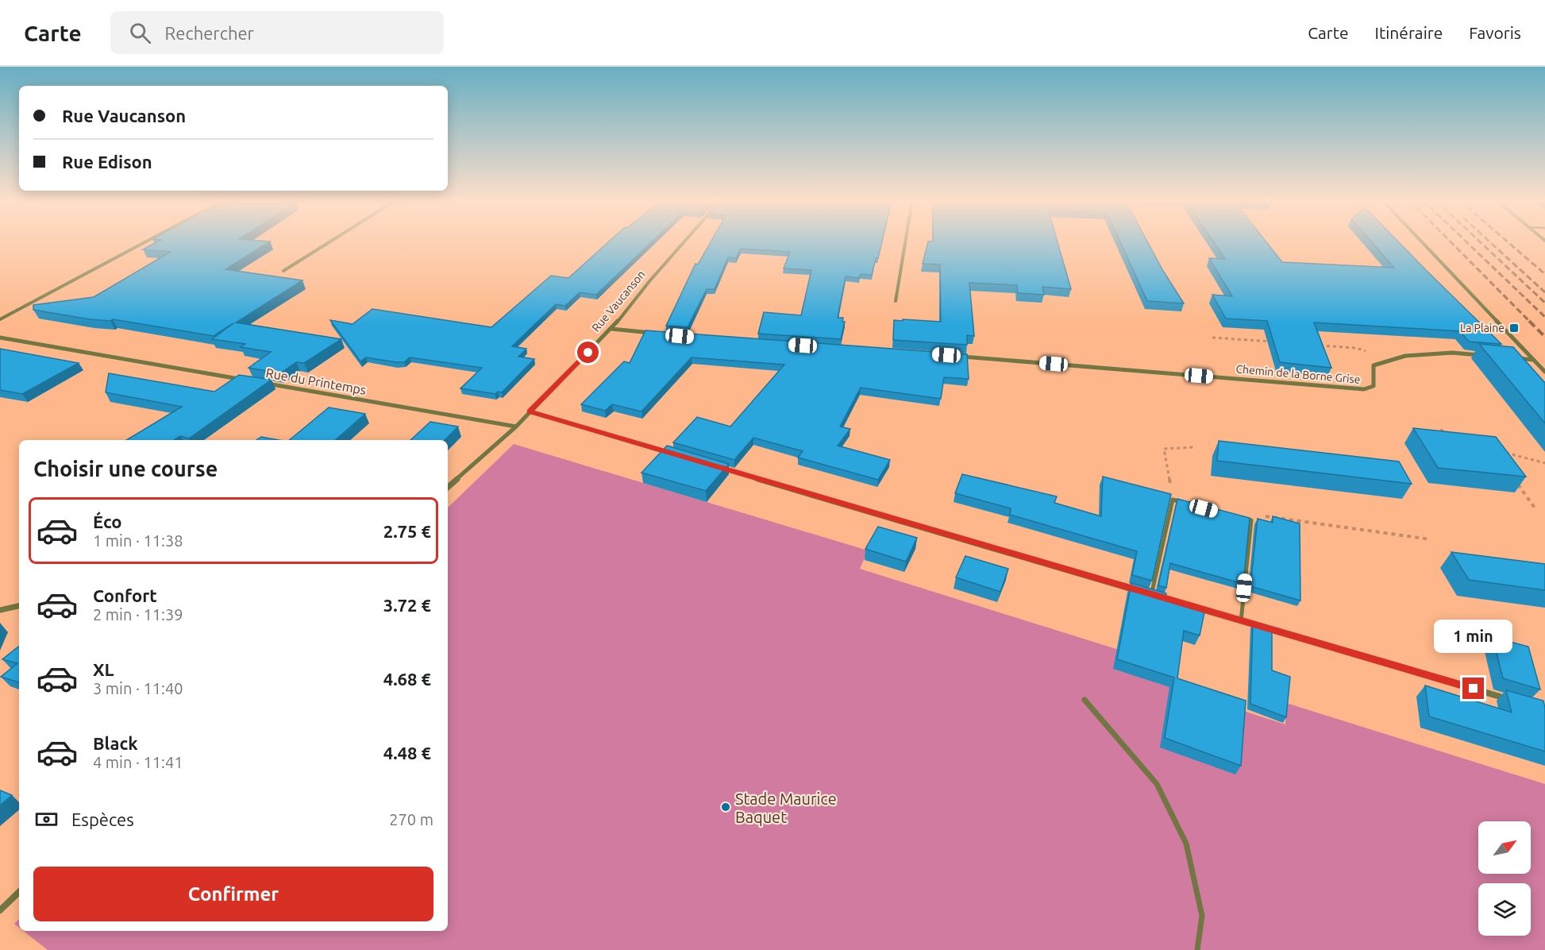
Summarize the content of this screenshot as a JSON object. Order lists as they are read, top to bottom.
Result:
{
  "streets": {
    "street": ["Rue Vaucanson", "Chemin de la Borne Grise", "Rue du Printemps"]
  },
  "crossings": [
    ["Rue Vaucanson", "Rue du Printemps"]
  ],
  "places": {
    "transit": ["La Plaine"],
    "other": ["Stade Maurice Baquet"]
  },
  "north": "top right",
  "page": {
    "header": "Carte",
    "search": "Rechercher",
    "nav": ["Carte", "Itinéraire", "Favoris"],
    "banner": ["Rue Vaucanson", "Rue Edison"],
    "heading": "Choisir une course",
    "list": [
      {
        "name": "Éco",
        "note": "1 min · 11:38",
        "value": "2.75 €"
      },
      {
        "name": "Confort",
        "note": "2 min · 11:39",
        "value": "3.72 €"
      },
      {
        "name": "XL",
        "note": "3 min · 11:40",
        "value": "4.68 €"
      },
      {
        "name": "Black",
        "note": "4 min · 11:41",
        "value": "4.48 €"
      }
    ],
    "bubble": "1 min",
    "pay": ["Espèces", "270 m"],
    "buttons": "Confirmer"
  }
}
